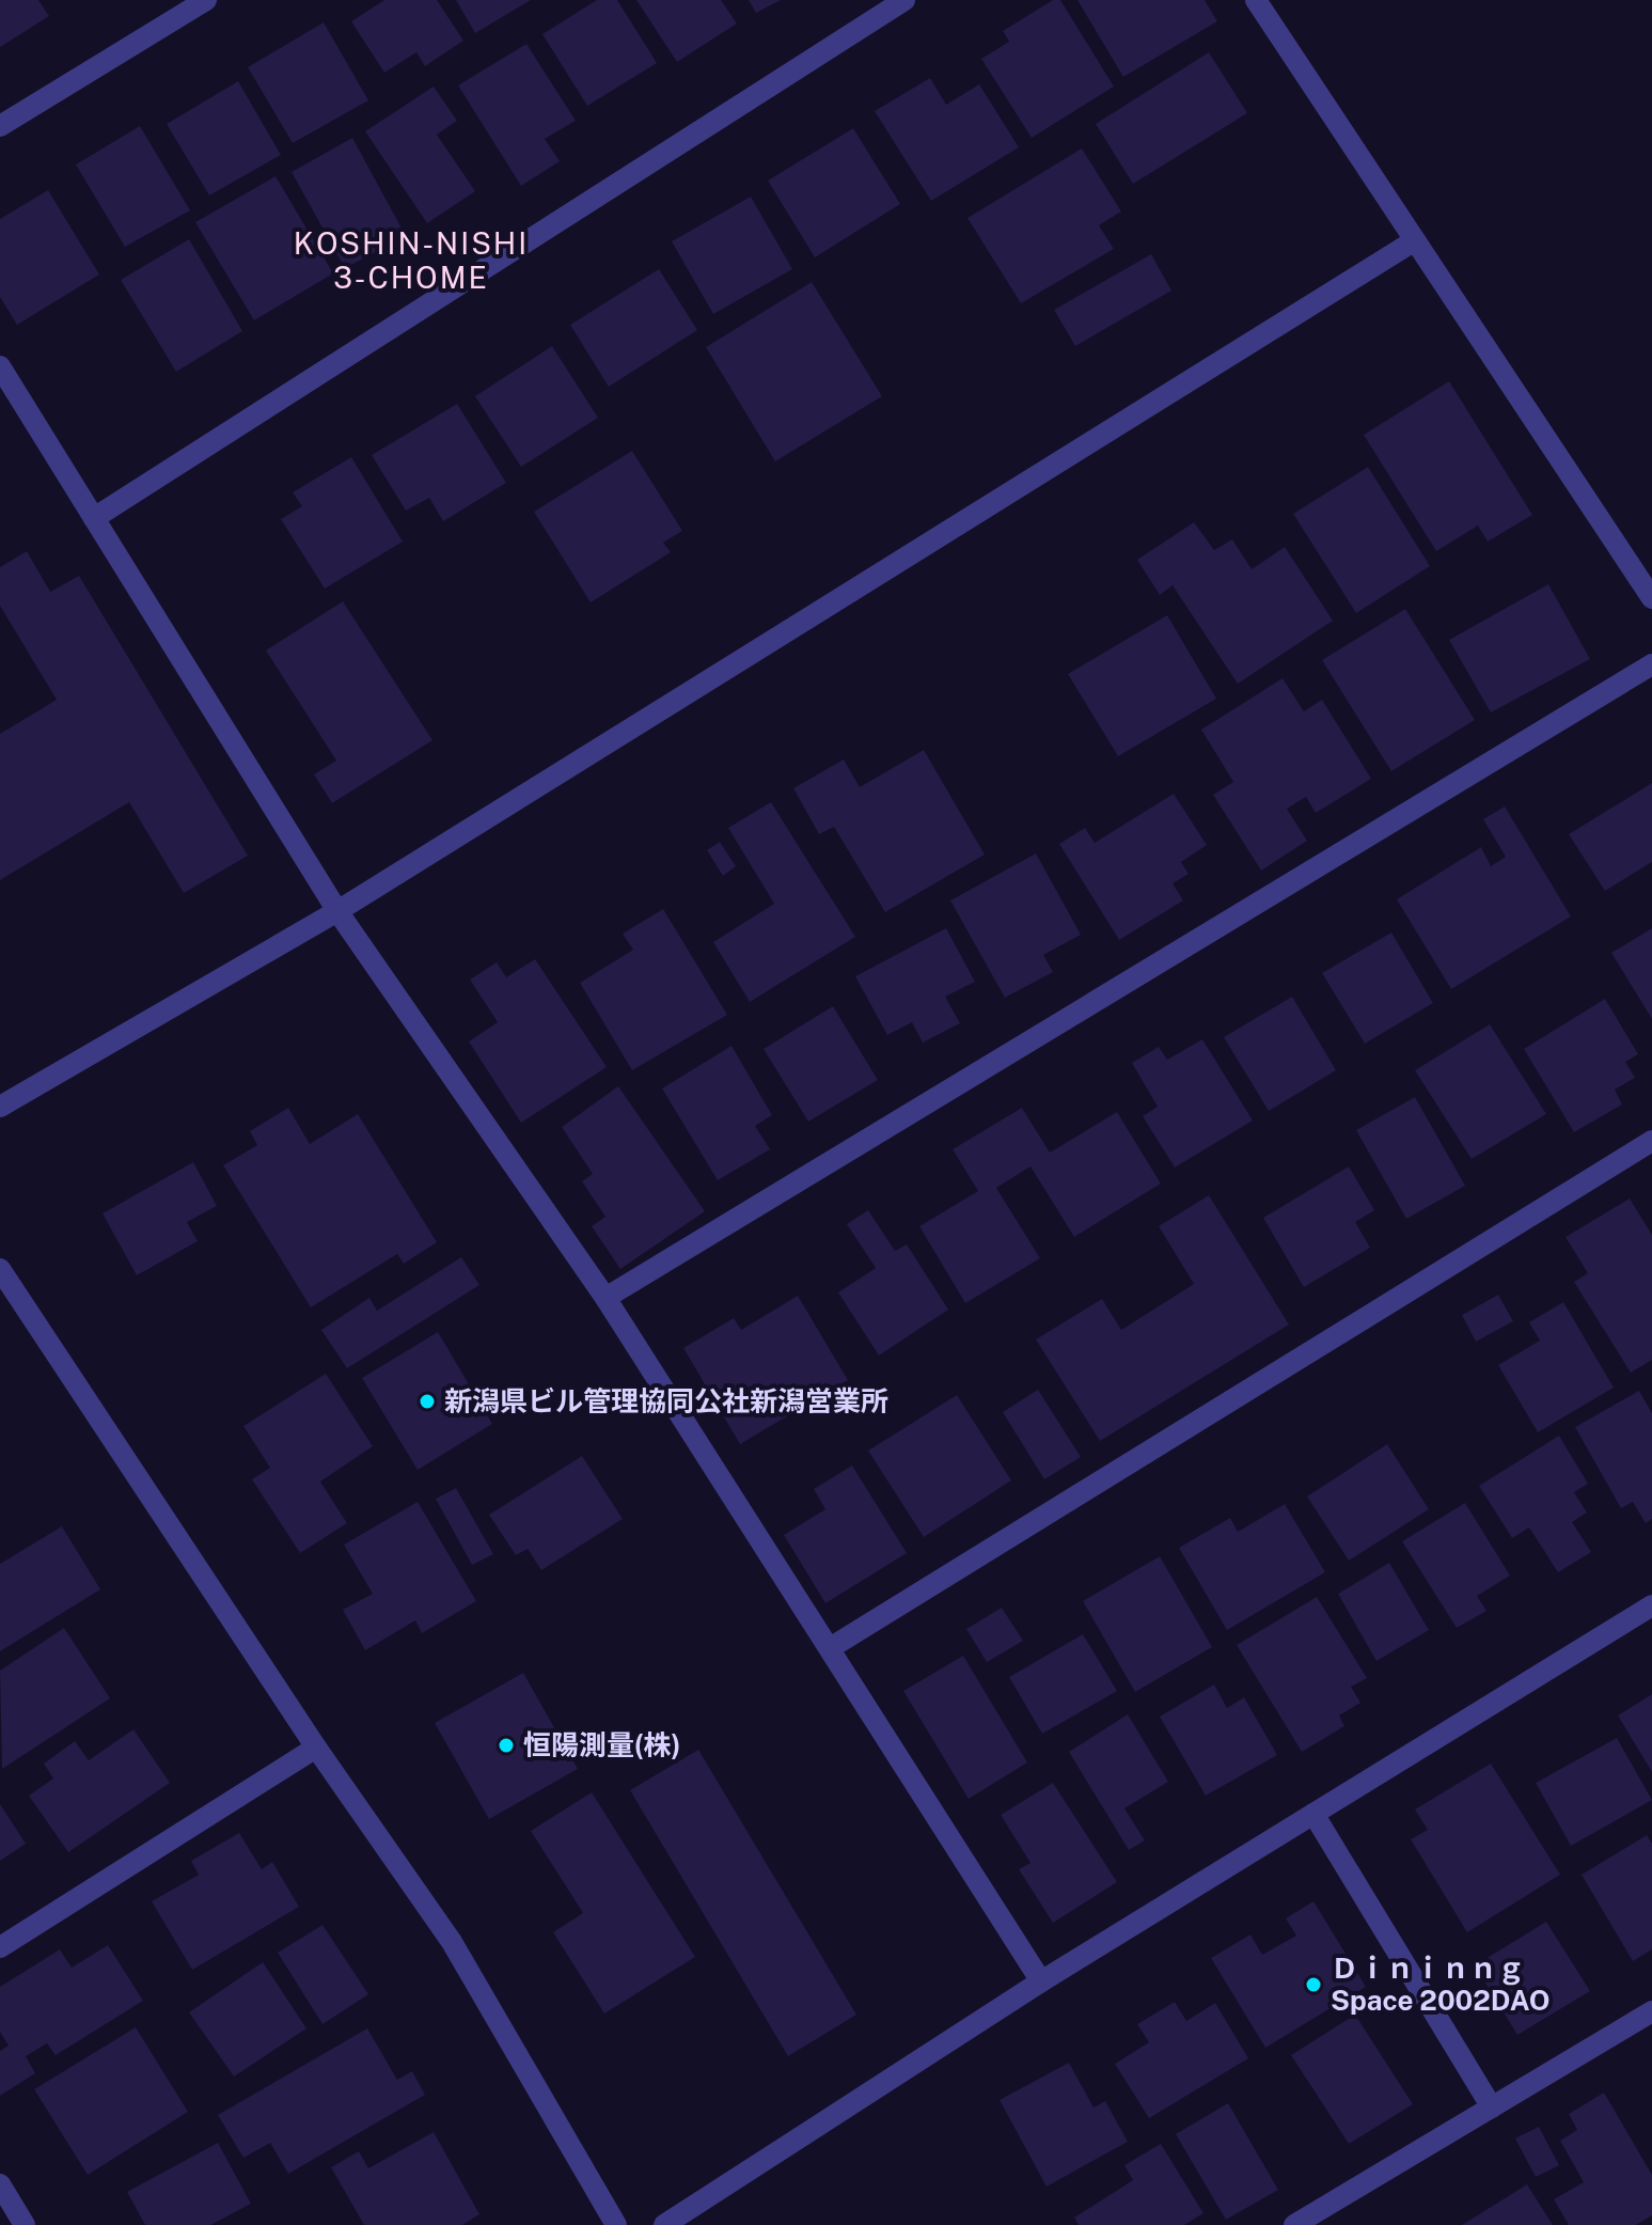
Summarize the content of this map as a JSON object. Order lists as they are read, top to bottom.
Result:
{
  "districts": ["KOSHIN-NISHI 3-CHOME"],
  "places": ["新潟県ビル管理協同公社新潟営業所", "恒陽測量(株)", "Ｄｉｎｉｎｎｇ Space 2002DAO"]
}
